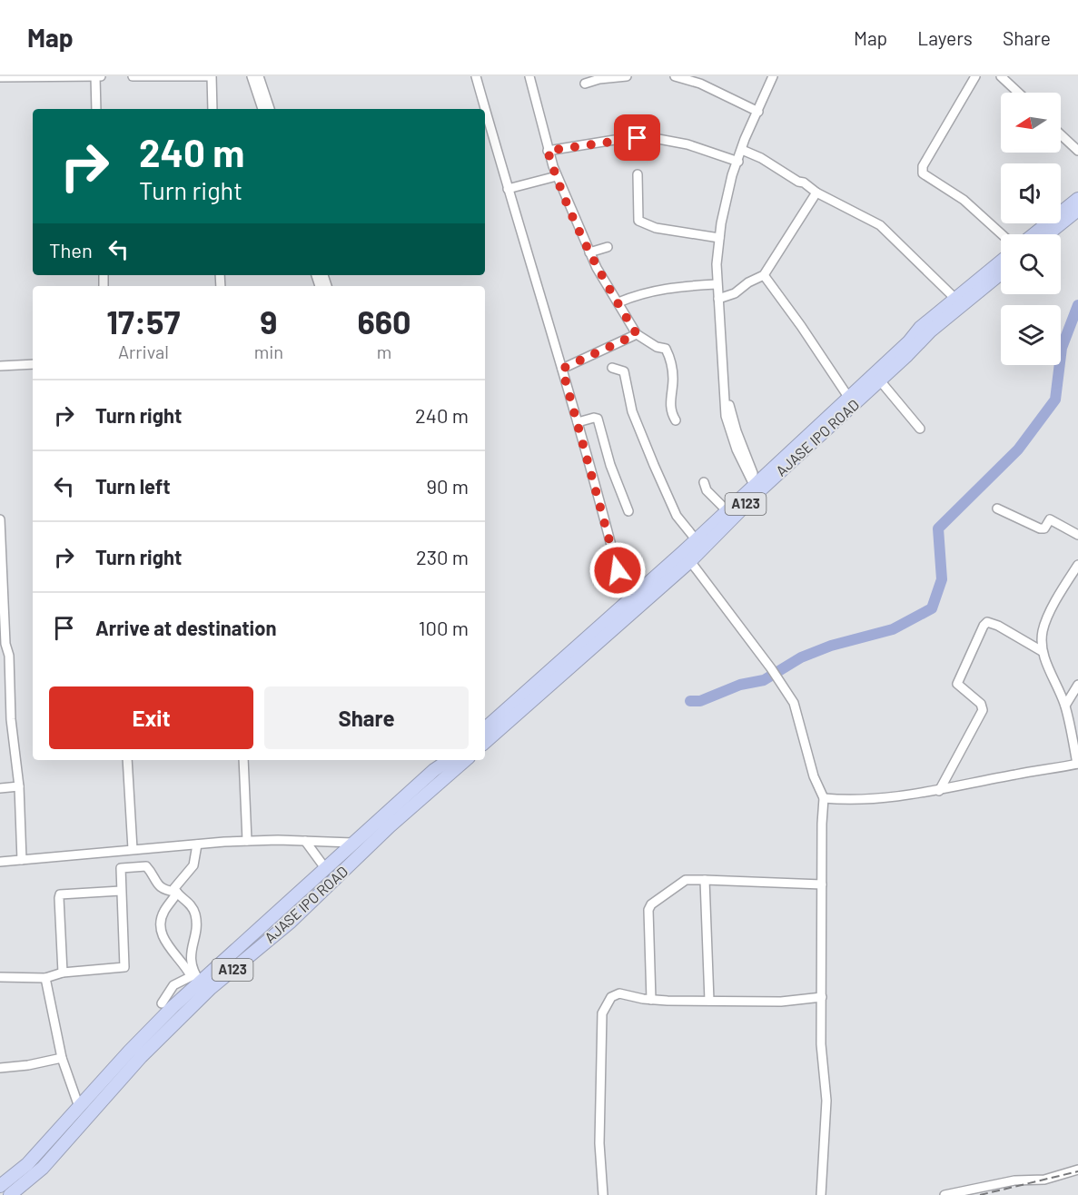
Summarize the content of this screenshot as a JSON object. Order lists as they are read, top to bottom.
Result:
{
  "streets": {
    "highway": ["AJASE IPO ROAD", "A123"]
  },
  "north": "left",
  "page": {
    "header": "Map",
    "nav": ["Map", "Layers", "Share"],
    "turn": ["240 m", "Turn right"],
    "then": "Then",
    "eta": [
      "17:57",
      "Arrival",
      "9",
      "min",
      "660",
      "m"
    ],
    "list": [
      {
        "name": "Turn right",
        "value": "240 m"
      },
      {
        "name": "Turn left",
        "value": "90 m"
      },
      {
        "name": "Turn right",
        "value": "230 m"
      },
      {
        "name": "Arrive at destination",
        "value": "100 m"
      }
    ],
    "buttons": ["Exit", "Share"]
  }
}
